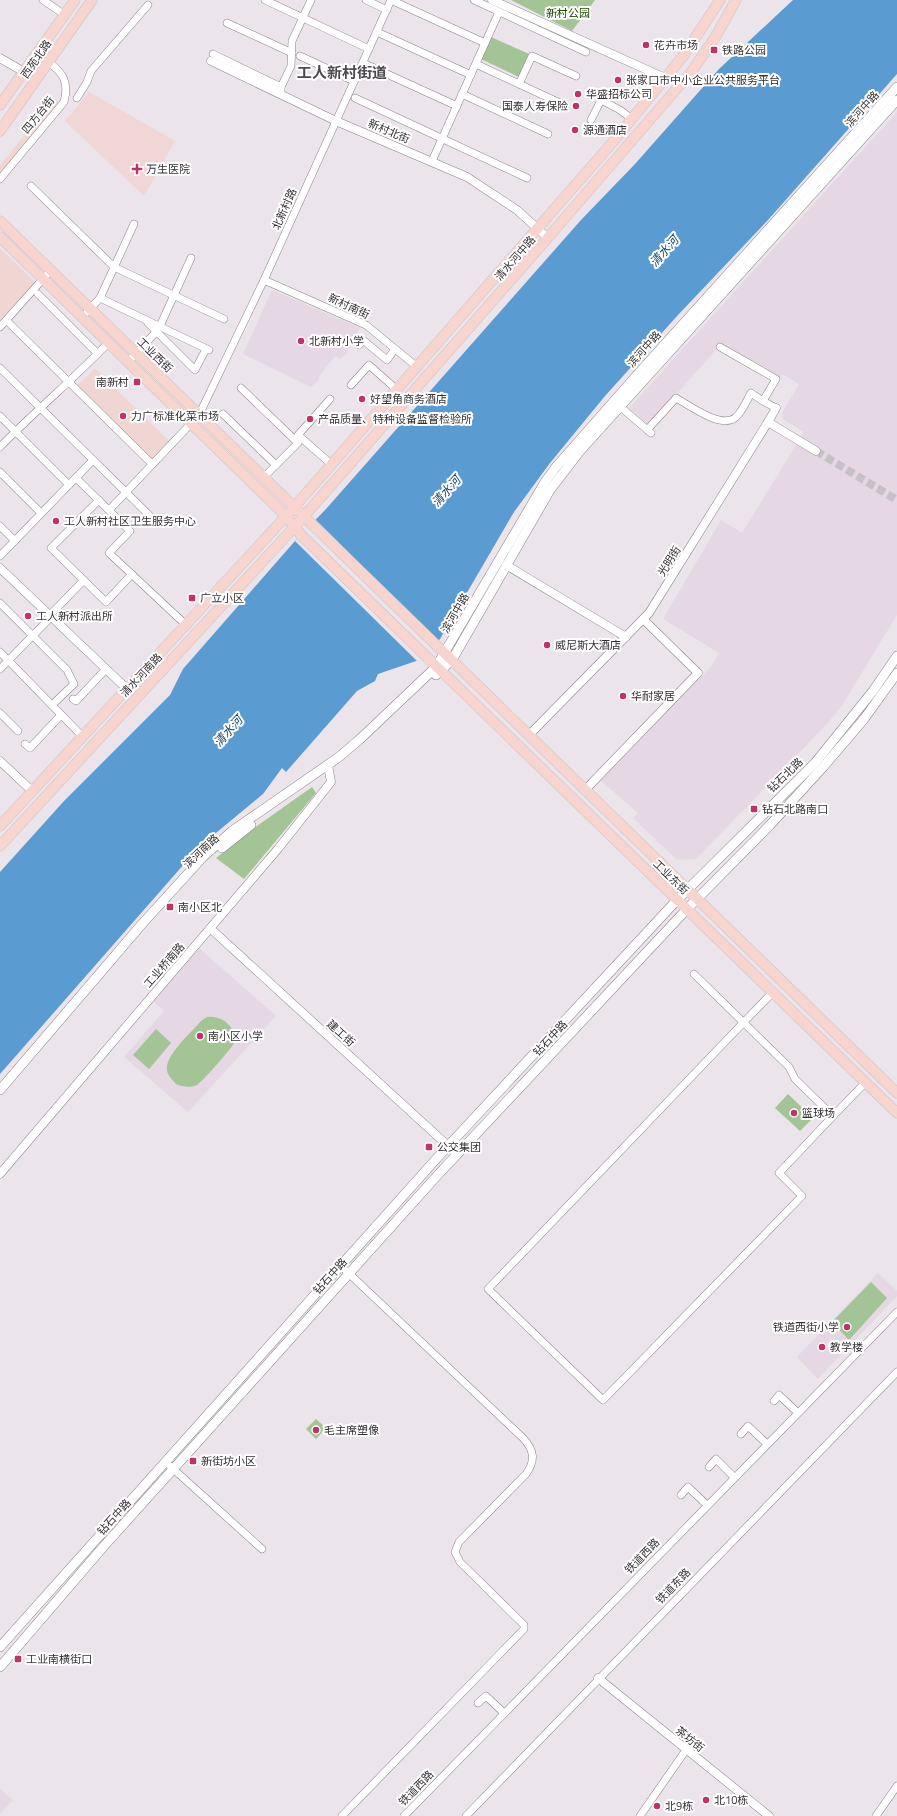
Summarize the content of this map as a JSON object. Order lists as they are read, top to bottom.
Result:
{
  "streets": {
    "main road": [
      "西苑北路",
      "滨河中路",
      "清水河中路",
      "工业西街",
      "清水河南路",
      "钻石北路",
      "滨河南路",
      "工业东街",
      "钻石中路"
    ],
    "street": [
      "四方台街",
      "新村北街",
      "北新村路",
      "新村南街",
      "光明街",
      "工业桥南路",
      "建工街",
      "铁道西路",
      "铁道东路",
      "茶坊街"
    ]
  },
  "crossings": [
    ["西苑北路", "四方台街"],
    ["滨河中路", "滨河南路"],
    ["滨河中路", "工业东街"],
    ["新村北街", "北新村路"],
    ["新村北街", "清水河中路"],
    ["北新村路", "新村南街"],
    ["北新村路", "工业西街"],
    ["清水河中路", "新村南街"],
    ["清水河中路", "工业西街"],
    ["清水河中路", "清水河南路"],
    ["清水河中路", "工业东街"],
    ["工业西街", "清水河南路"],
    ["工业西街", "工业东街"],
    ["光明街", "工业东街"],
    ["清水河南路", "工业东街"],
    ["钻石北路", "工业东街"],
    ["钻石北路", "钻石中路"],
    ["滨河南路", "工业东街"],
    ["滨河南路", "工业桥南路"],
    ["工业东街", "钻石中路"],
    ["工业桥南路", "建工街"],
    ["建工街", "钻石中路"],
    ["铁道东路", "茶坊街"]
  ],
  "districts": ["工人新村街道"],
  "water": ["清水河"],
  "parks": ["新村公园"],
  "places": {
    "other": [
      "花卉市场",
      "张家口市中小企业公共服务平台",
      "华盛招标公司",
      "国泰人寿保险",
      "源通酒店",
      "北新村小学",
      "好望角商务酒店",
      "力广标准化菜市场",
      "产品质量、特种设备监督检验所",
      "工人新村社区卫生服务中心",
      "工人新村派出所",
      "威尼斯大酒店",
      "华耐家居",
      "南小区小学",
      "篮球场",
      "铁道西街小学",
      "教学楼",
      "毛主席塑像",
      "北10栋",
      "北9栋"
    ],
    "transit": [
      "铁路公园",
      "南新村",
      "广立小区",
      "钻石北路南口",
      "南小区北",
      "公交集团",
      "新街坊小区",
      "工业南横街口"
    ],
    "health": ["万生医院"]
  }
}
